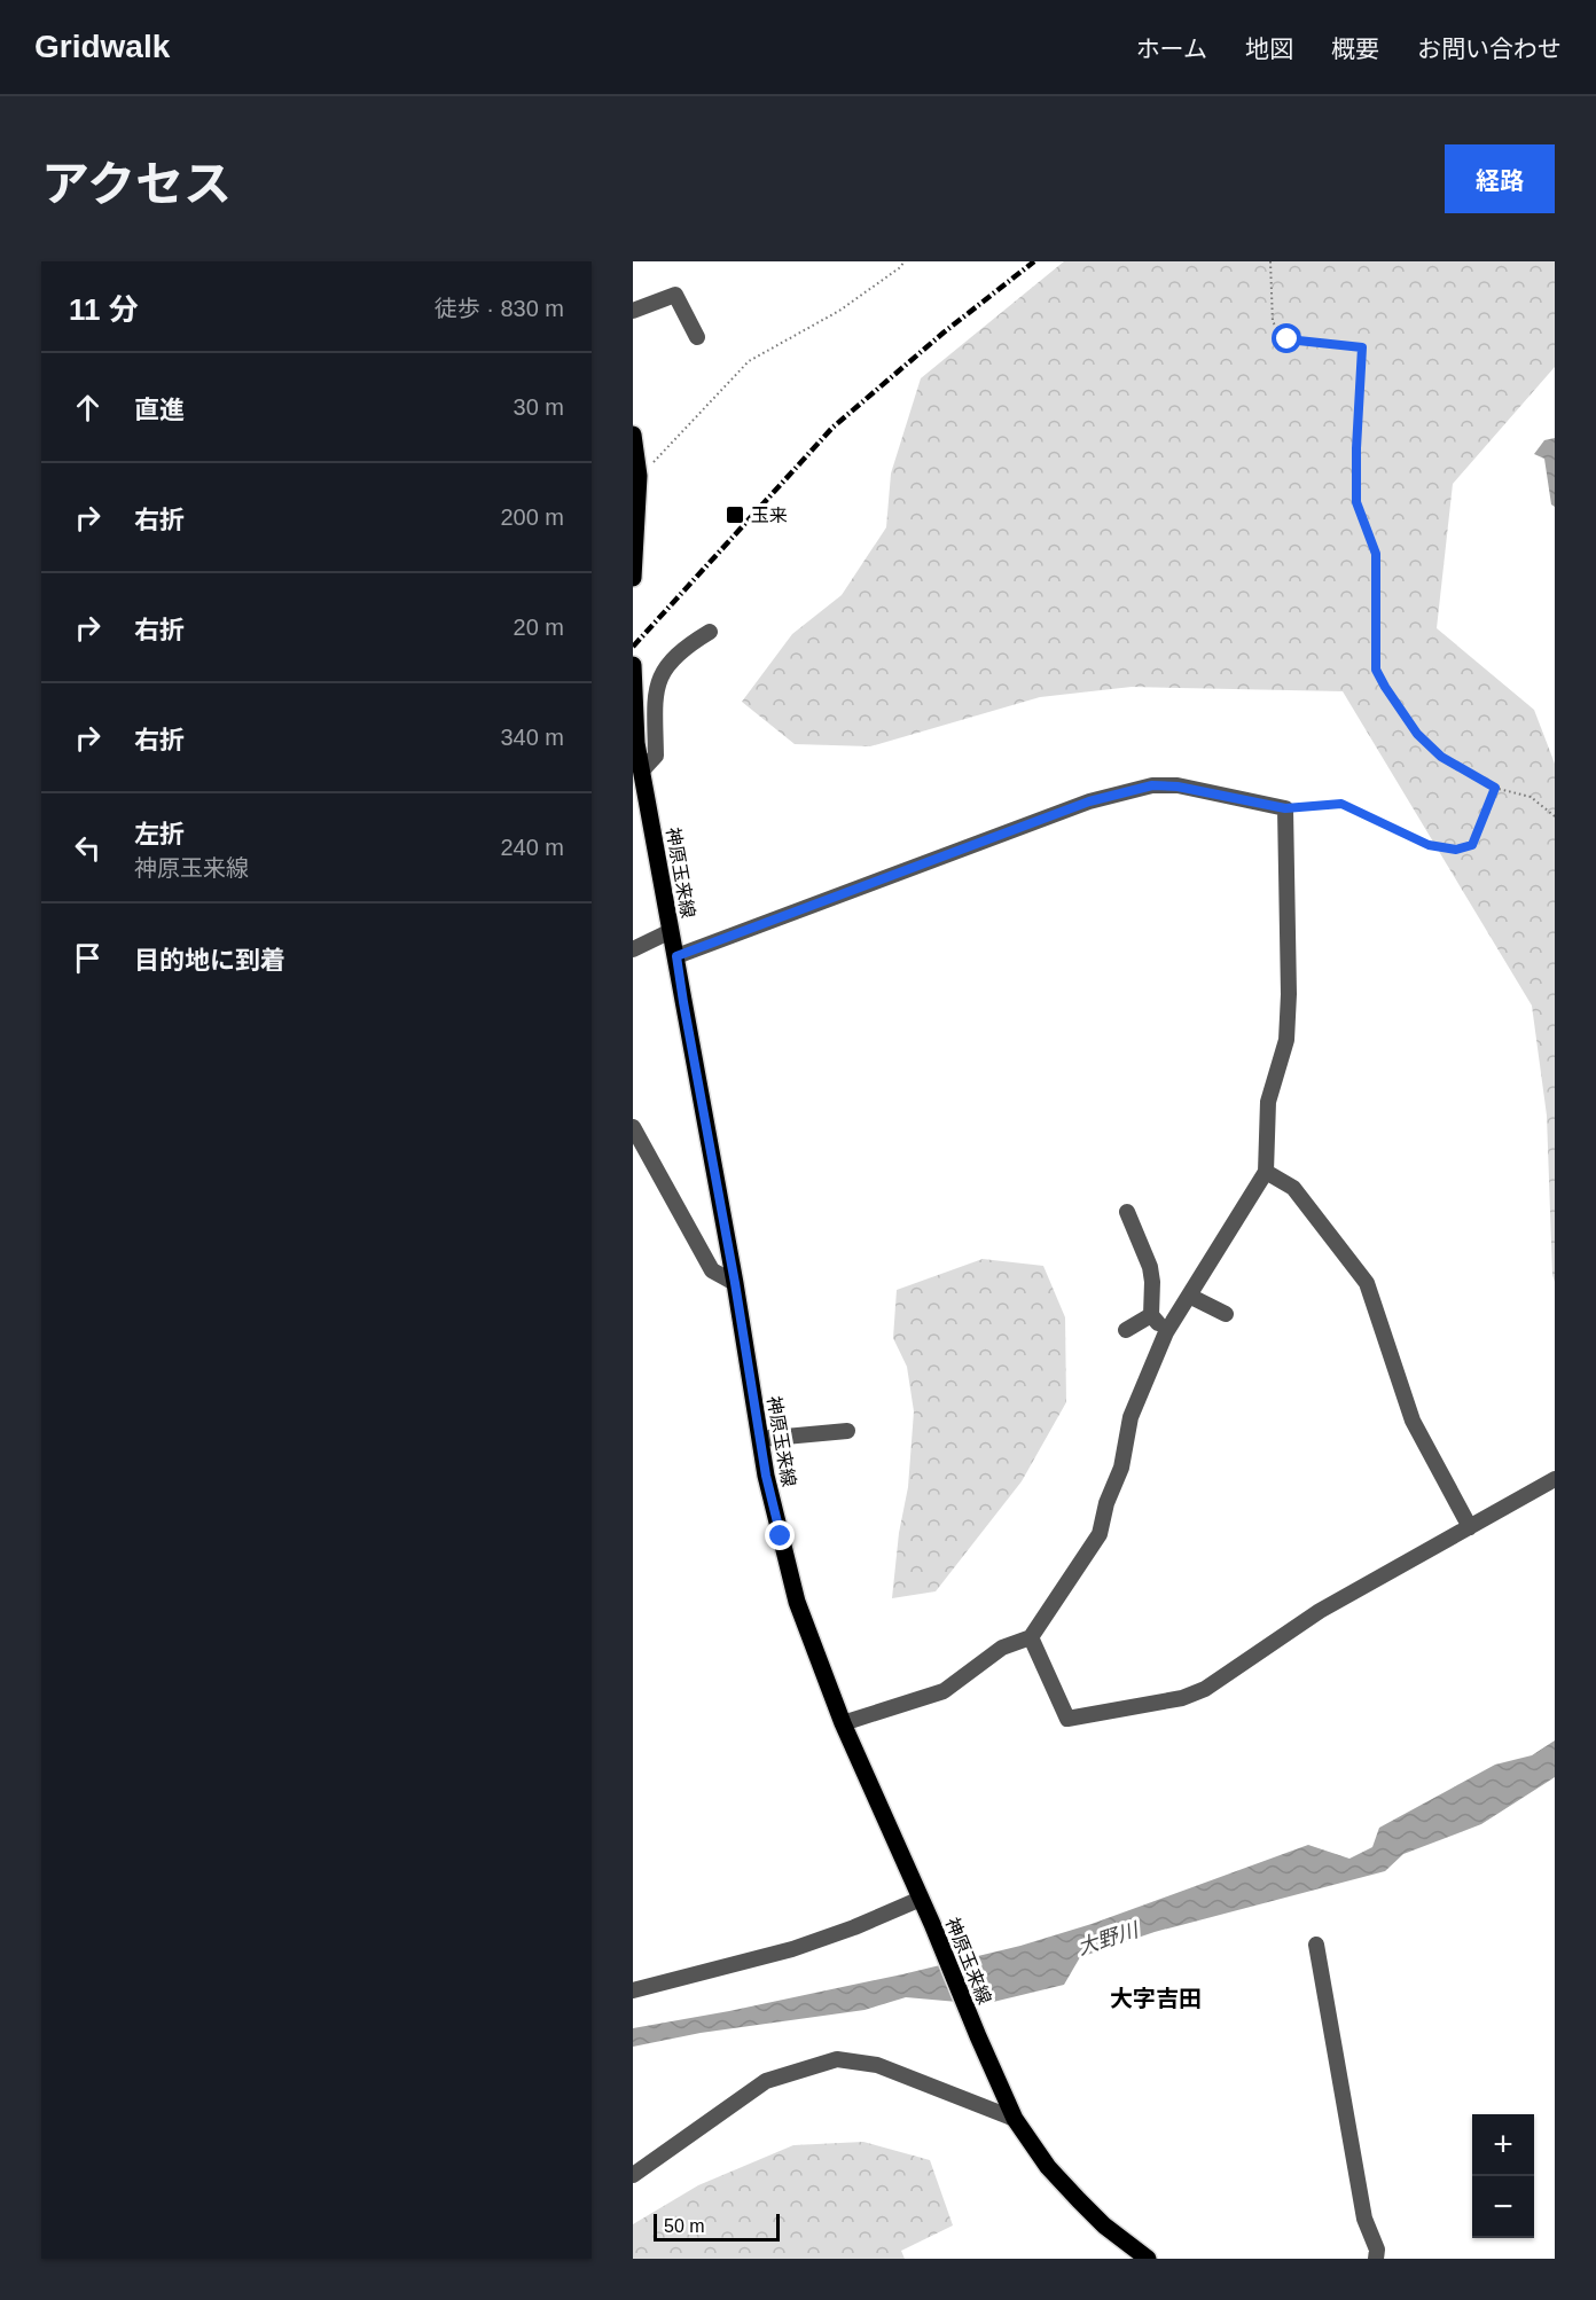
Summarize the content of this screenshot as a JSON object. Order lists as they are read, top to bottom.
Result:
{
  "streets": {
    "main road": ["神原玉来線"]
  },
  "districts": ["大字吉田"],
  "water": ["大野川"],
  "places": {
    "transit": ["玉来"]
  },
  "scale_bar": "50 m",
  "page": {
    "header": "Gridwalk",
    "nav": [
      "ホーム",
      "地図",
      "概要",
      "お問い合わせ"
    ],
    "title": "アクセス",
    "buttons": "経路",
    "heading": ["11 分", "徒歩 · 830 m"],
    "list": [
      ["直進", "30 m"],
      ["右折", "200 m"],
      ["右折", "20 m"],
      ["右折", "340 m"],
      ["左折", "神原玉来線", "240 m"],
      "目的地に到着"
    ],
    "map_buttons": ["+", "−"],
    "scale": "50 m"
  }
}
